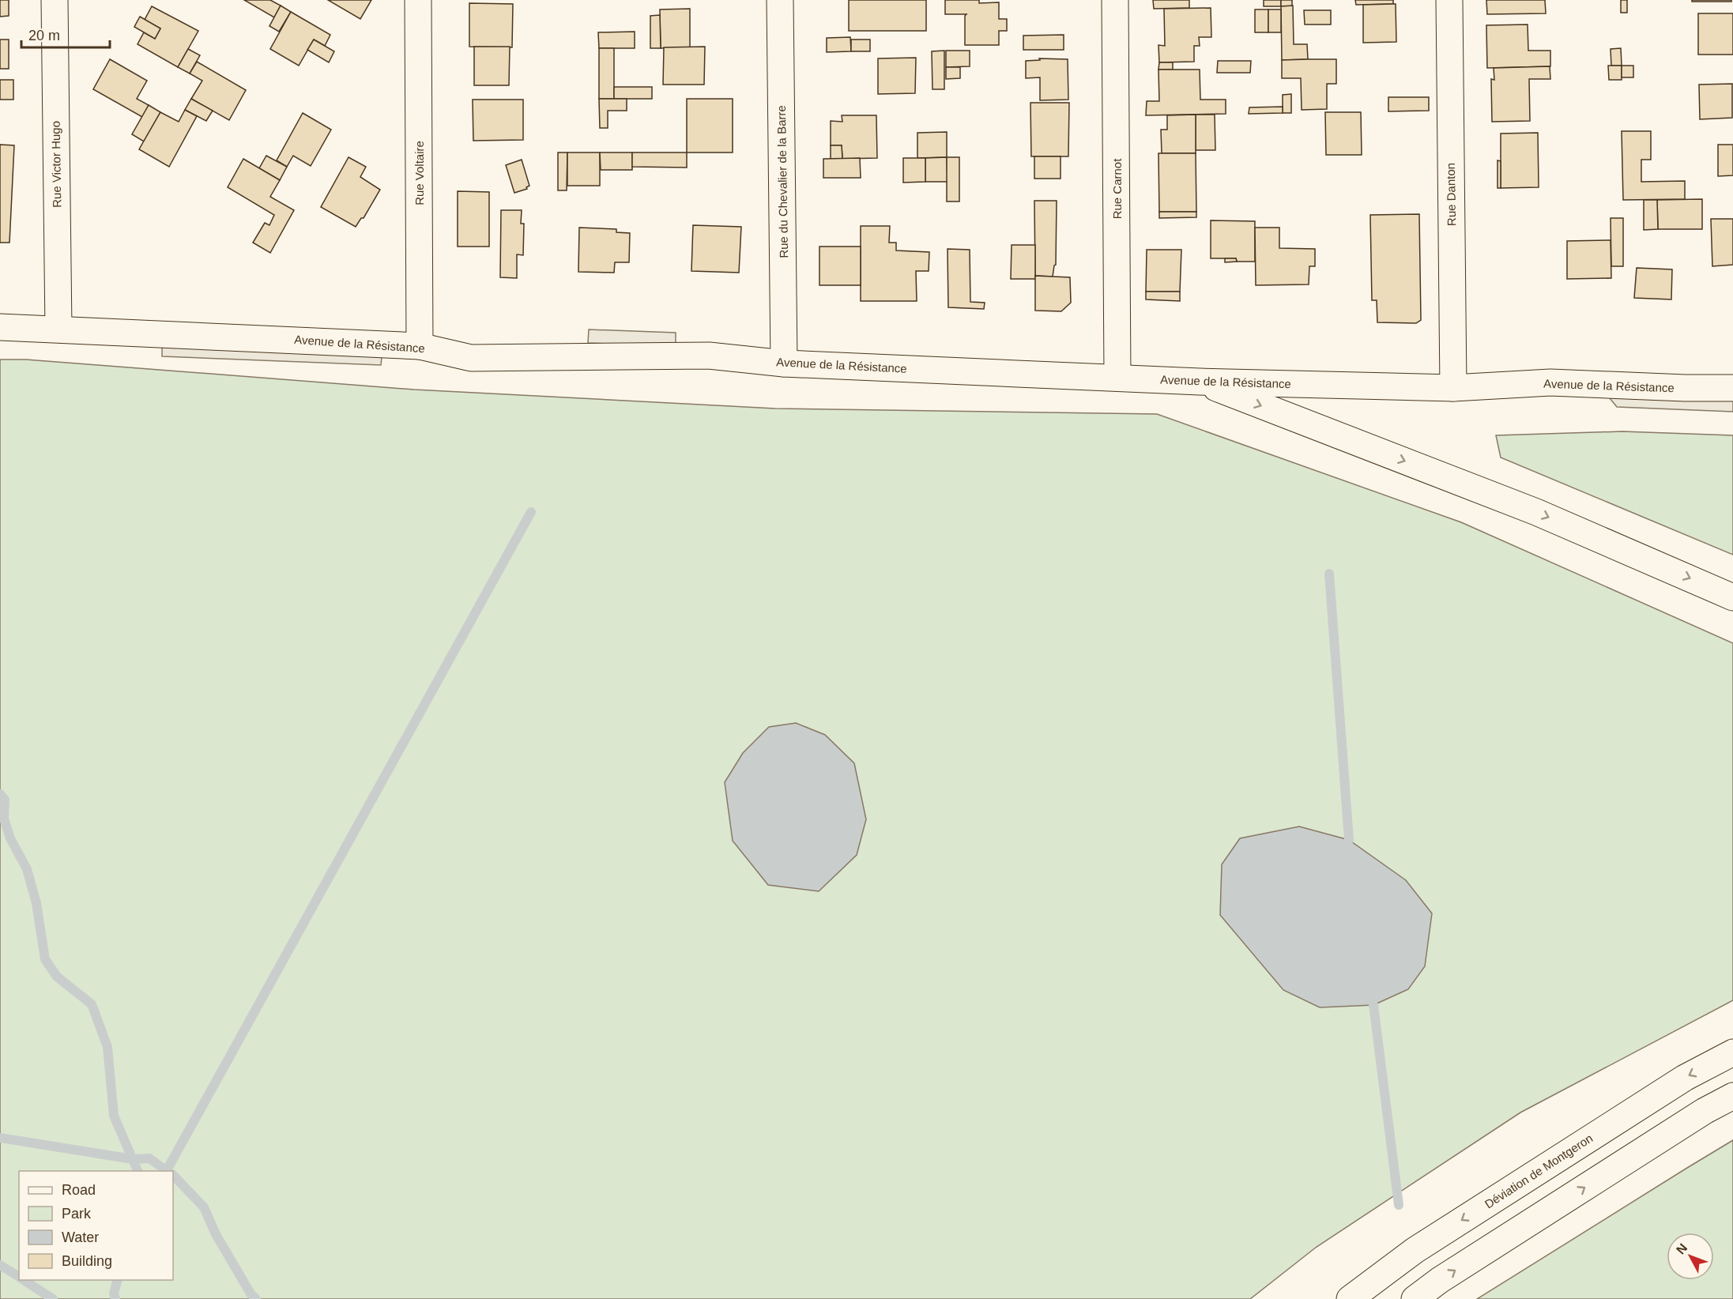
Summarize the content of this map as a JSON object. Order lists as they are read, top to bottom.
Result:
{
  "streets": {
    "main road": [
      "Rue Victor Hugo",
      "Rue Voltaire",
      "Rue du Chevalier de la Barre",
      "Rue Carnot",
      "Rue Danton",
      "Avenue de la Résistance",
      "Déviation de Montgeron"
    ]
  },
  "crossings": [
    ["Rue Victor Hugo", "Avenue de la Résistance"],
    ["Rue Voltaire", "Avenue de la Résistance"],
    ["Rue du Chevalier de la Barre", "Avenue de la Résistance"],
    ["Rue Carnot", "Avenue de la Résistance"],
    ["Rue Danton", "Avenue de la Résistance"]
  ],
  "legend": [
    "Road",
    "Park",
    "Water",
    "Building"
  ],
  "scale_bar": "20 m",
  "north": "top left"
}
